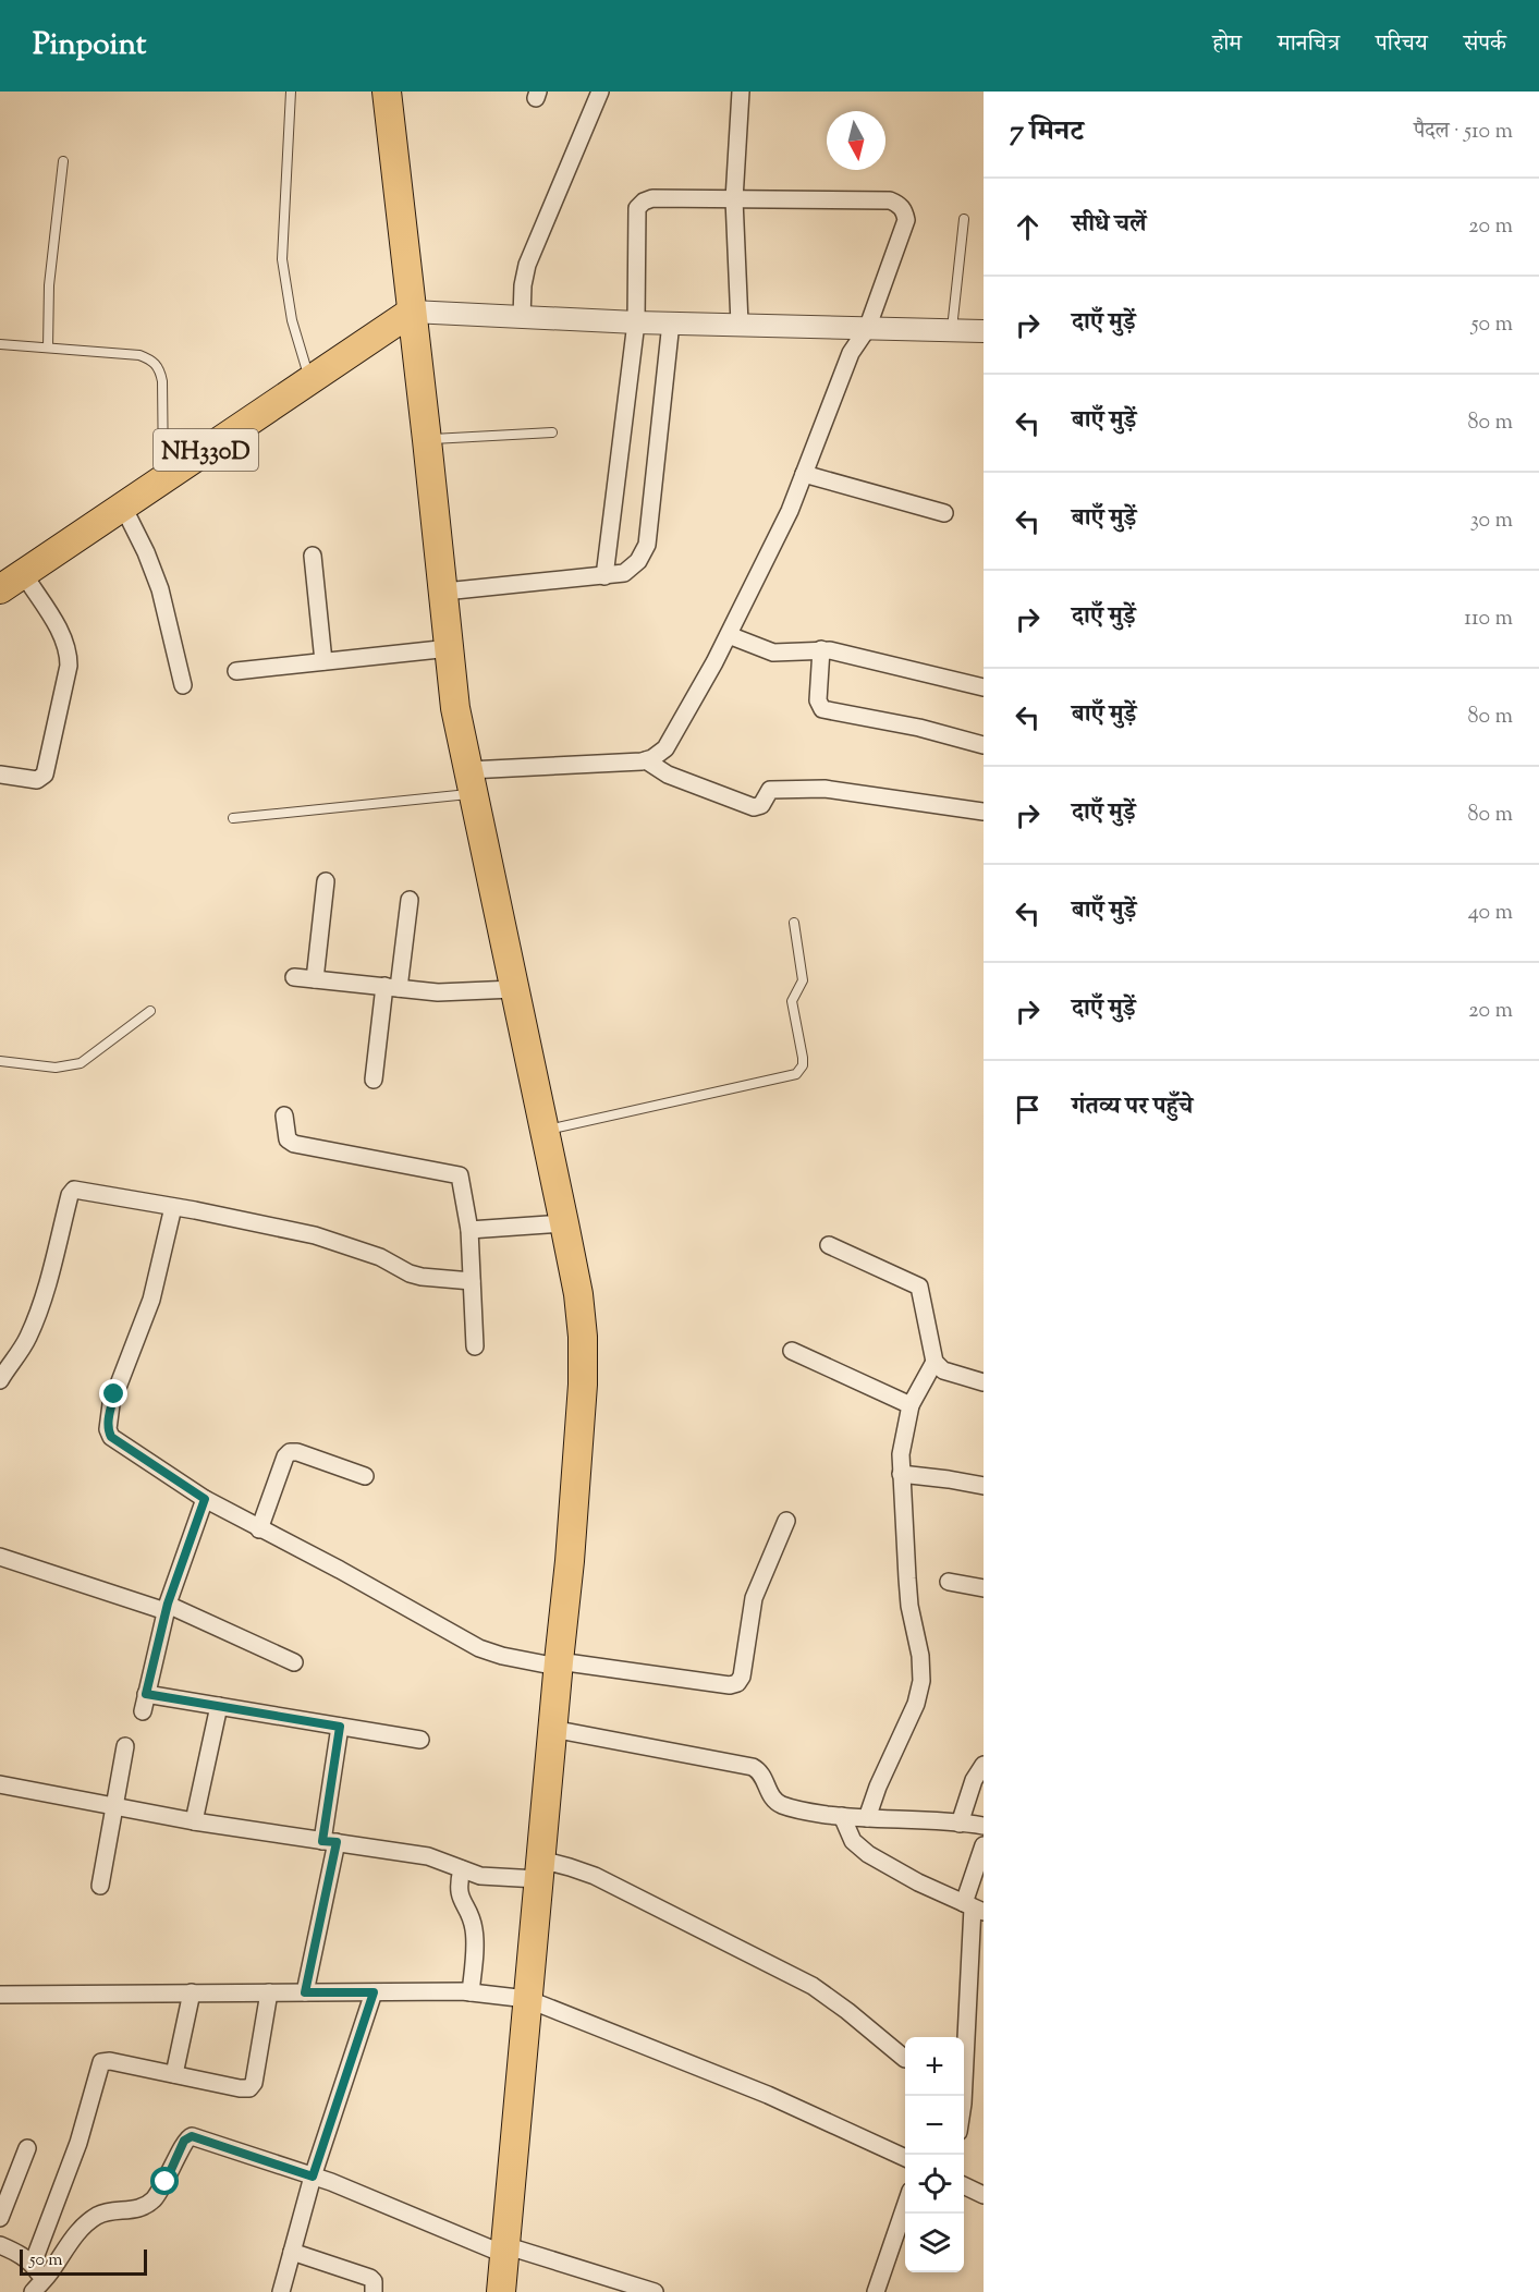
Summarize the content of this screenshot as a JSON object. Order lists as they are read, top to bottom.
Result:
{
  "streets": {
    "highway": ["NH330D"]
  },
  "scale_bar": "50 m",
  "north": "bottom",
  "page": {
    "header": "Pinpoint",
    "nav": [
      "होम",
      "मानचित्र",
      "परिचय",
      "संपर्क"
    ],
    "heading": ["7 मिनट", "पैदल · 510 m"],
    "list": [
      ["सीधे चलें", "20 m"],
      ["दाएँ मुड़ें", "50 m"],
      ["बाएँ मुड़ें", "80 m"],
      ["बाएँ मुड़ें", "30 m"],
      ["दाएँ मुड़ें", "110 m"],
      ["बाएँ मुड़ें", "80 m"],
      ["दाएँ मुड़ें", "80 m"],
      ["बाएँ मुड़ें", "40 m"],
      ["दाएँ मुड़ें", "20 m"],
      "गंतव्य पर पहुँचे"
    ],
    "map_buttons": ["+", "−"],
    "scale": "50 m"
  }
}
